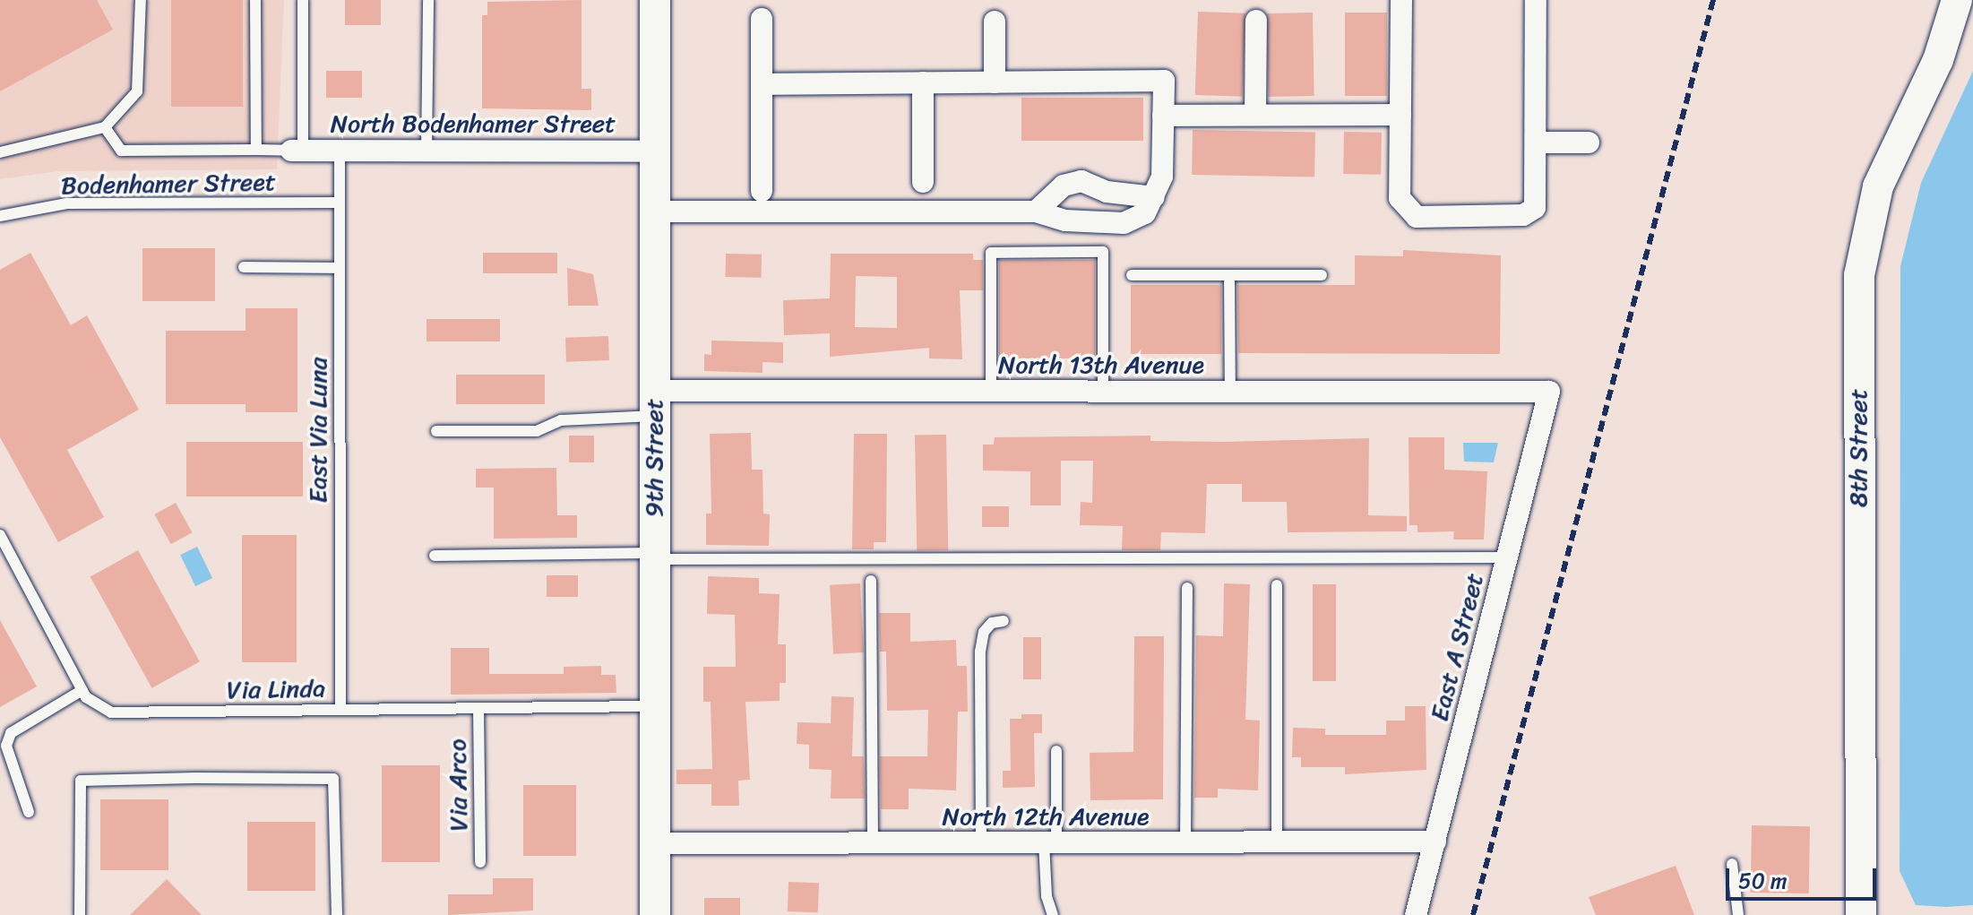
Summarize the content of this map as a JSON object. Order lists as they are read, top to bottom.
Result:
{
  "streets": {
    "street": [
      "North Bodenhamer Street",
      "North 13th Avenue",
      "8th Street",
      "9th Street",
      "East A Street",
      "North 12th Avenue"
    ],
    "lane": [
      "Bodenhamer Street",
      "East Via Luna",
      "Via Linda",
      "Via Arco"
    ]
  },
  "crossings": [
    ["North Bodenhamer Street", "East Via Luna"],
    ["North Bodenhamer Street", "9th Street"],
    ["Bodenhamer Street", "East Via Luna"],
    ["North 13th Avenue", "9th Street"],
    ["North 13th Avenue", "East A Street"],
    ["East Via Luna", "Via Linda"],
    ["9th Street", "Via Linda"],
    ["9th Street", "North 12th Avenue"],
    ["East A Street", "North 12th Avenue"],
    ["Via Linda", "Via Arco"]
  ],
  "scale_bar": "50 m"
}
